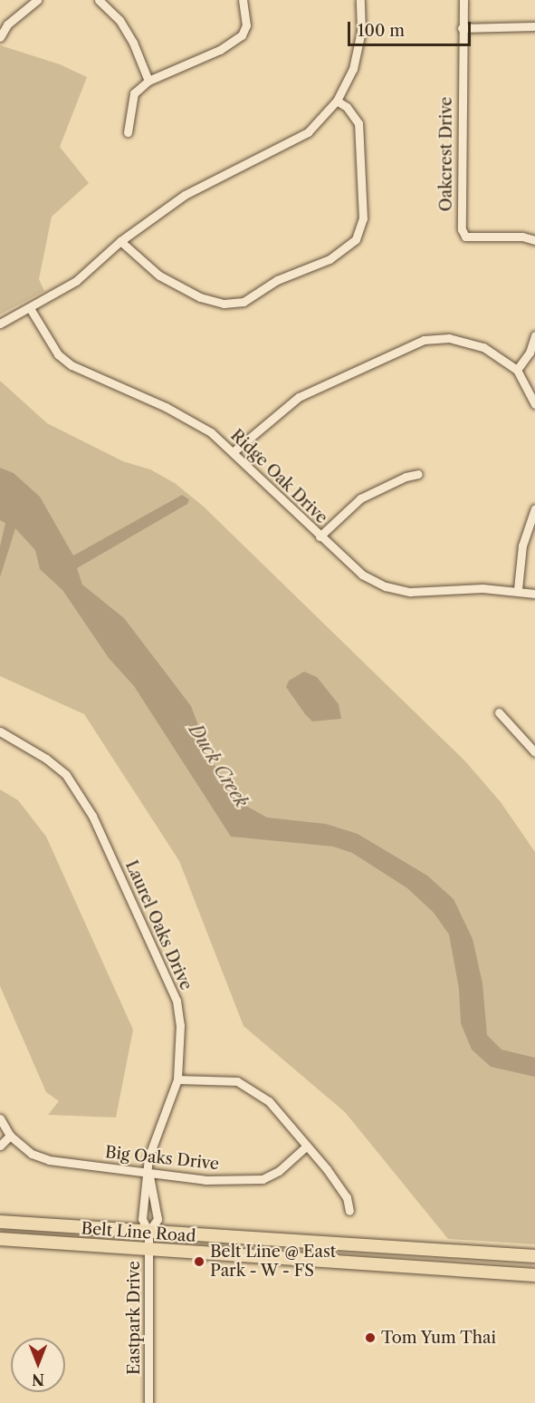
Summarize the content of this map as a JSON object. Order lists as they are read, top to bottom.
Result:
{
  "streets": {
    "main road": ["Belt Line Road"],
    "street": [
      "Oakcrest Drive",
      "Ridge Oak Drive",
      "Laurel Oaks Drive",
      "Big Oaks Drive",
      "Eastpark Drive"
    ]
  },
  "crossings": [
    ["Laurel Oaks Drive", "Big Oaks Drive"],
    ["Laurel Oaks Drive", "Belt Line Road"],
    ["Laurel Oaks Drive", "Eastpark Drive"],
    ["Belt Line Road", "Eastpark Drive"]
  ],
  "water": ["Duck Creek"],
  "places": ["Belt Line @ East Park - W - FS", "Tom Yum Thai"],
  "scale_bar": "100 m",
  "north": "bottom"
}
